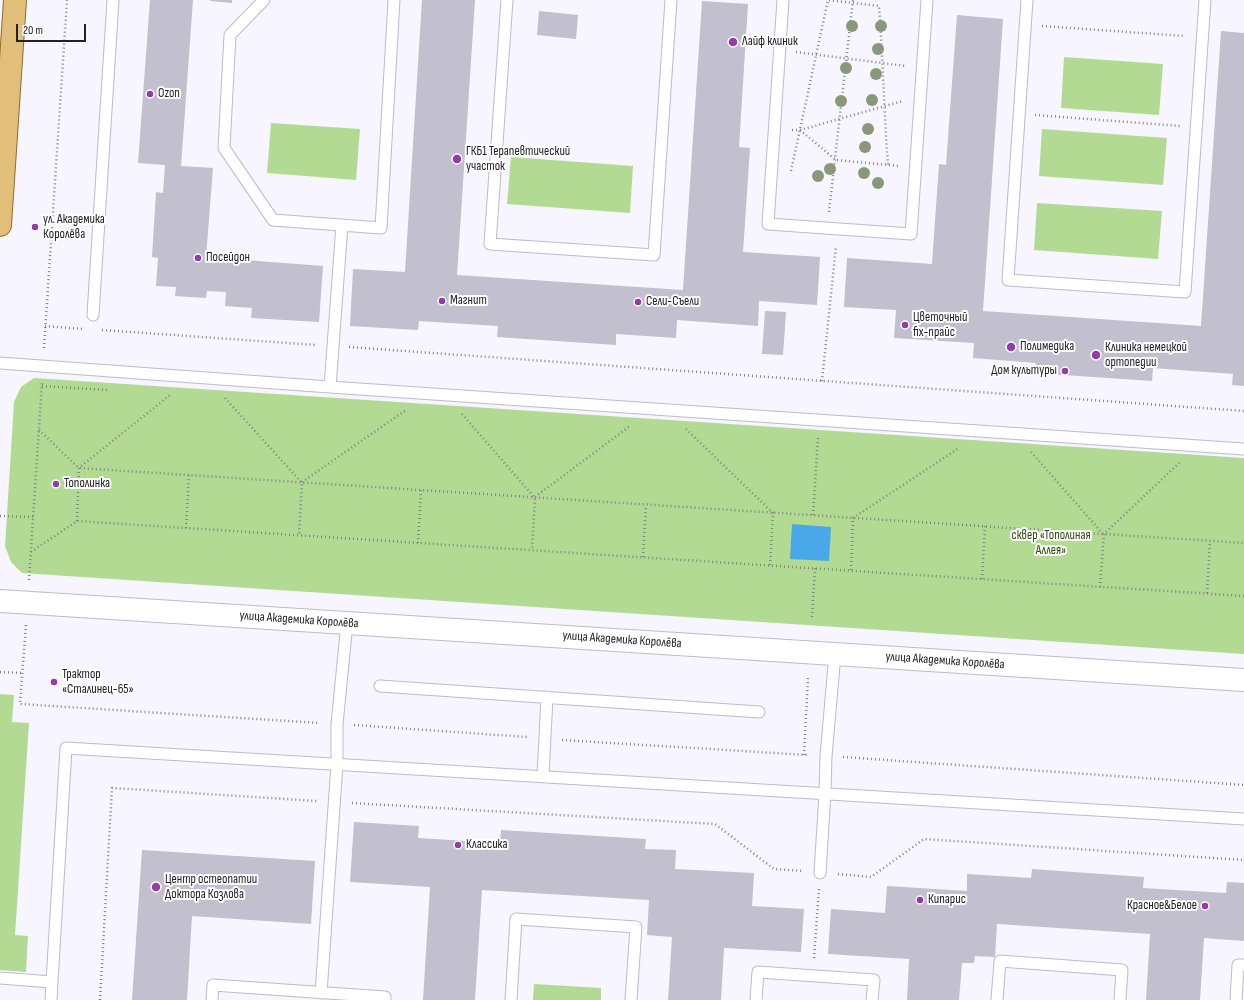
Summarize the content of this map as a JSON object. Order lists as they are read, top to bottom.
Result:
{
  "streets": {
    "street": ["улица Академика Королёва"]
  },
  "parks": ["сквер «Тополиная Аллея»"],
  "places": [
    "Лайф клиник",
    "Ozon",
    "ГКБ1 Терапевтический участок",
    "ул. Академика Королёва",
    "Посейдон",
    "Магнит",
    "Сели-Съели",
    "Цветочный fix-прайс",
    "Полимедика",
    "Клиника немецкой ортопедии",
    "Дом культуры",
    "Тополинка",
    "Трактор «Сталинец-65»",
    "Классика",
    "Центр остеопатии Доктора Козлова",
    "Кипарис",
    "Красное&Белое"
  ],
  "scale_bar": "20 m"
}
